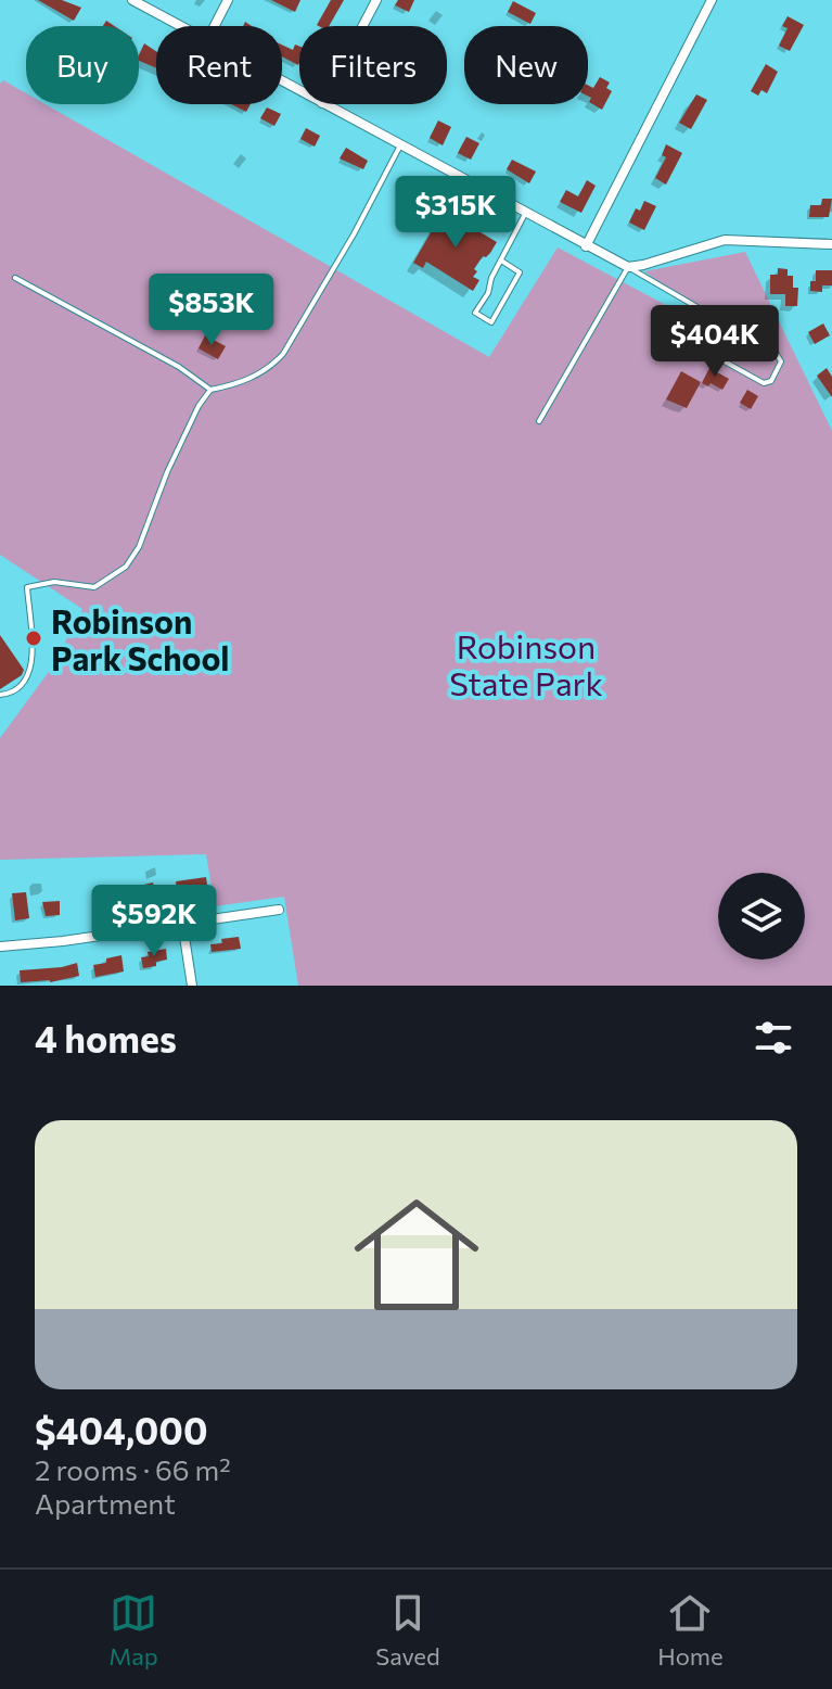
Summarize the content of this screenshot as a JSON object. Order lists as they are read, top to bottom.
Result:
{
  "parks": ["Robinson State Park"],
  "places": ["Robinson Park School"],
  "page": {
    "chip": [
      "Buy",
      "Rent",
      "Filters",
      "New"
    ],
    "price": [
      "$315K",
      "$853K",
      "$404K",
      "$592K"
    ],
    "heading": "4 homes",
    "list": [
      {
        "name": "$404,000",
        "note": "2 rooms · 66 m² · Apartment"
      }
    ],
    "tabs": ["Map", "Saved", "Home"]
  }
}
